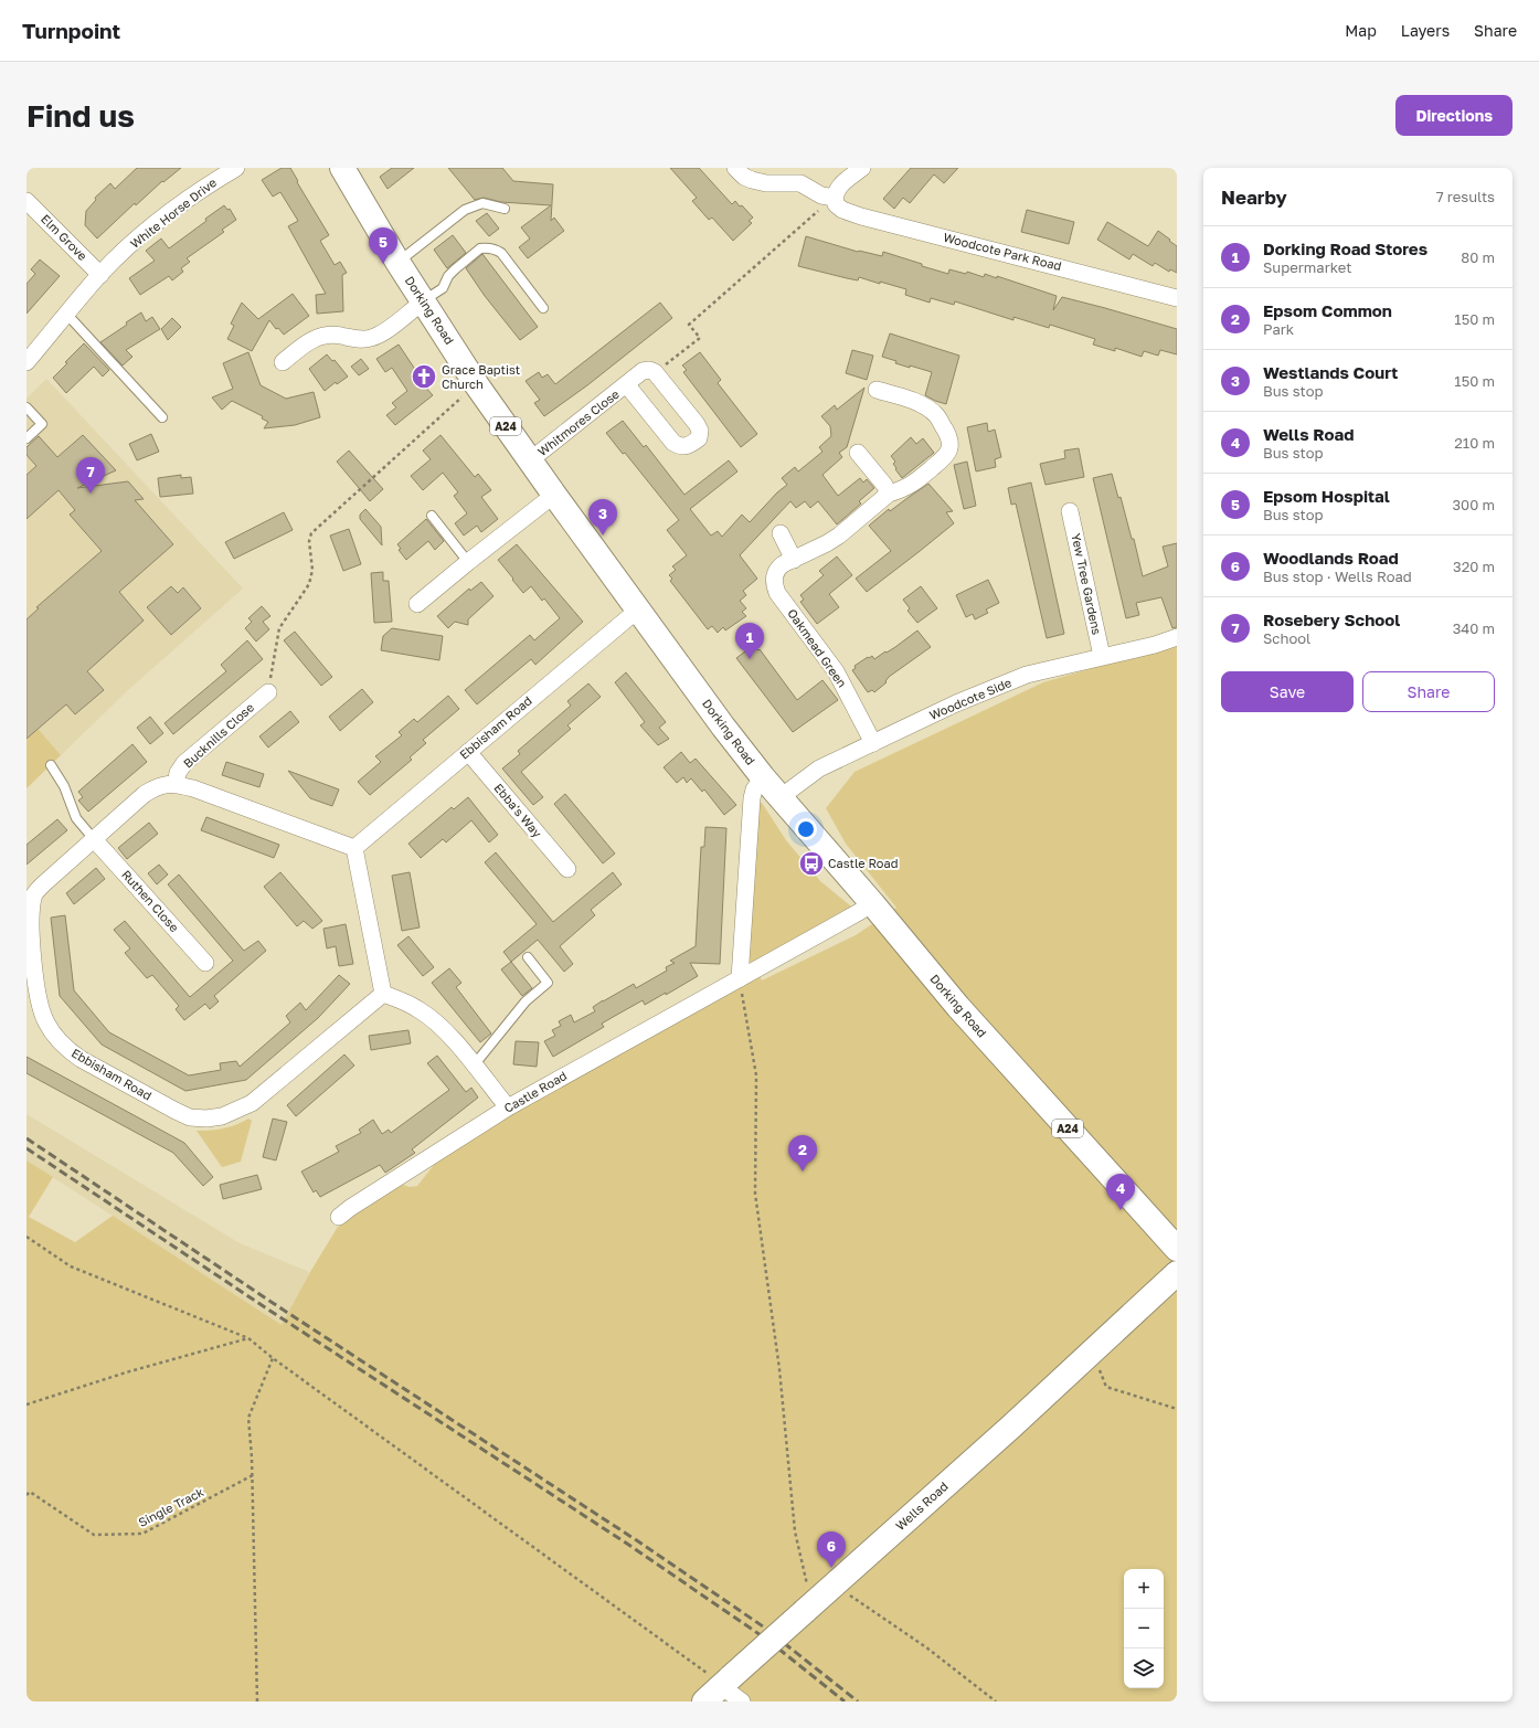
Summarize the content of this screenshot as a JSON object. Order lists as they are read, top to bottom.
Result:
{
  "streets": {
    "main road": ["Dorking Road", "A24", "Wells Road"],
    "street": [
      "White Horse Drive",
      "Elm Grove",
      "Woodcote Park Road",
      "Whitmores Close",
      "Yew Tree Gardens",
      "Oakmead Green",
      "Woodcote Side",
      "Ebbisham Road",
      "Bucknills Close",
      "Ebba's Way",
      "Ruthen Close",
      "Castle Road"
    ],
    "path": ["Single Track"]
  },
  "crossings": [
    ["White Horse Drive", "Elm Grove"],
    ["Dorking Road", "Whitmores Close"],
    ["Dorking Road", "Woodcote Side"],
    ["Dorking Road", "Ebbisham Road"],
    ["Dorking Road", "Castle Road"],
    ["Yew Tree Gardens", "Woodcote Side"],
    ["Oakmead Green", "Woodcote Side"],
    ["Ebbisham Road", "Bucknills Close"],
    ["Ebbisham Road", "Ebba's Way"],
    ["Ebbisham Road", "Ruthen Close"]
  ],
  "places": {
    "church": ["Grace Baptist Church"],
    "bus stop": ["Castle Road"]
  },
  "page": {
    "header": "Turnpoint",
    "nav": ["Map", "Layers", "Share"],
    "buttons": [
      "Directions",
      ["Save", "Share"]
    ],
    "title": "Find us",
    "heading": ["Nearby", "7 results"],
    "list": [
      {
        "mark": "1",
        "name": "Dorking Road Stores",
        "note": "Supermarket",
        "value": "80 m"
      },
      {
        "mark": "2",
        "name": "Epsom Common",
        "note": "Park",
        "value": "150 m"
      },
      {
        "mark": "3",
        "name": "Westlands Court",
        "note": "Bus stop",
        "value": "150 m"
      },
      {
        "mark": "4",
        "name": "Wells Road",
        "note": "Bus stop",
        "value": "210 m"
      },
      {
        "mark": "5",
        "name": "Epsom Hospital",
        "note": "Bus stop",
        "value": "300 m"
      },
      {
        "mark": "6",
        "name": "Woodlands Road",
        "note": "Bus stop · Wells Road",
        "value": "320 m"
      },
      {
        "mark": "7",
        "name": "Rosebery School",
        "note": "School",
        "value": "340 m"
      }
    ],
    "pins": [
      "5",
      "7",
      "3",
      "1",
      "2",
      "4",
      "6"
    ],
    "map_buttons": ["+", "−"]
  }
}
